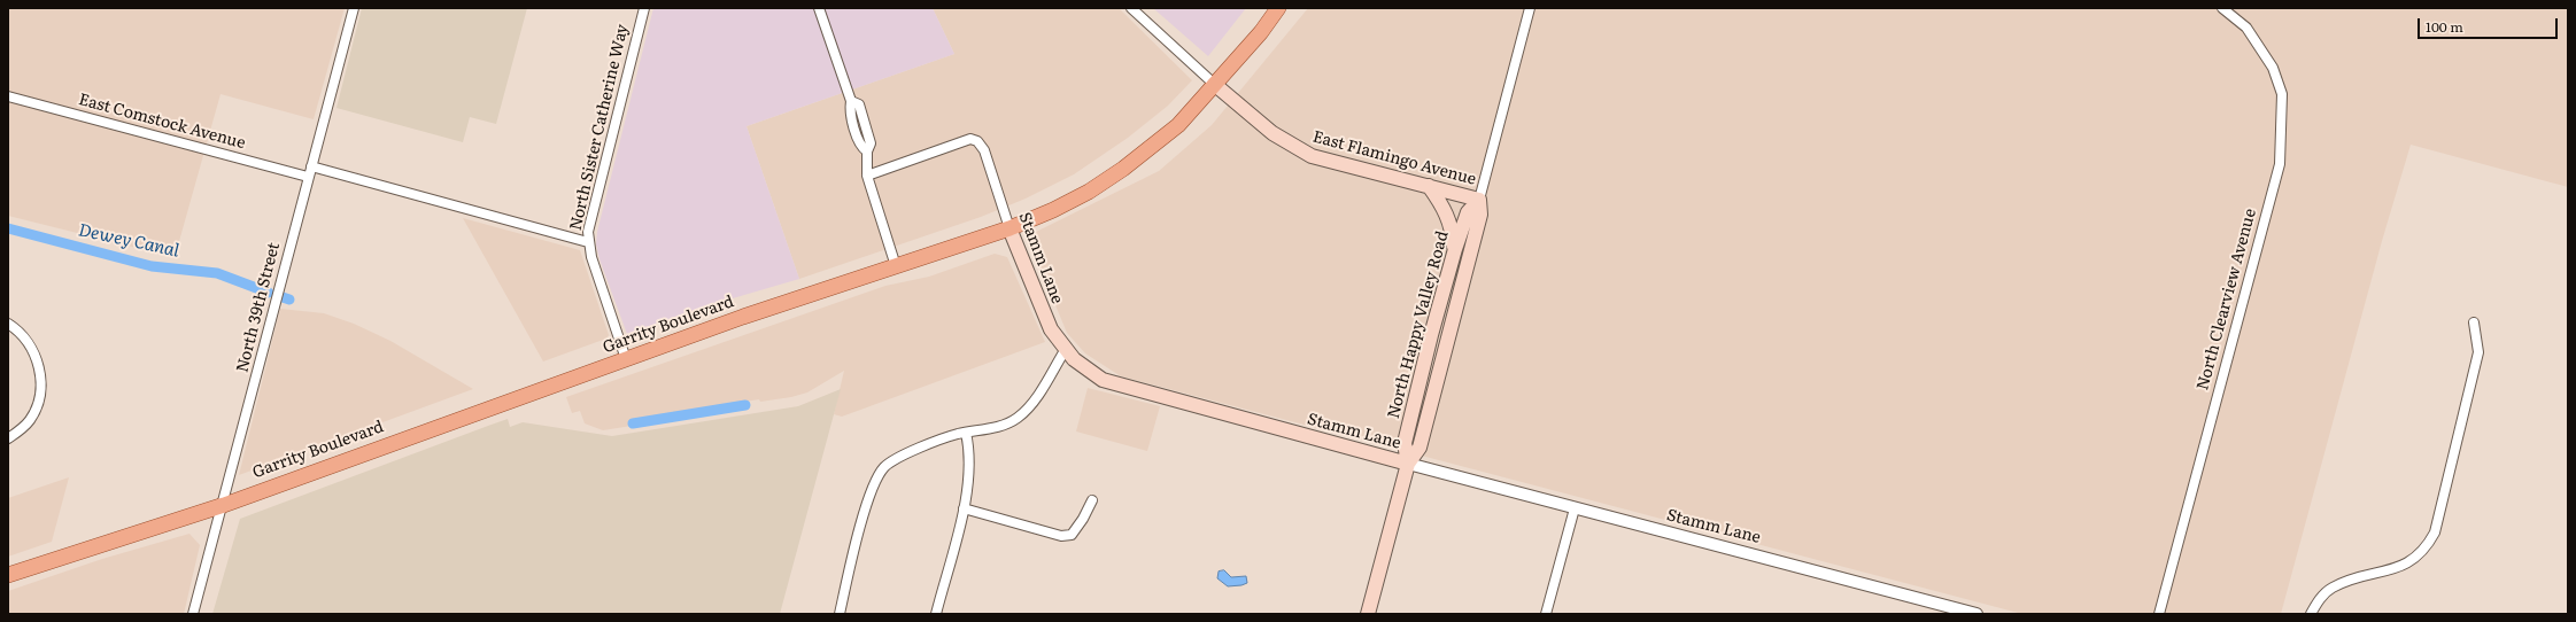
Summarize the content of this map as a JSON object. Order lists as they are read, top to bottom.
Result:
{
  "streets": {
    "main road": [
      "East Flamingo Avenue",
      "Stamm Lane",
      "Garrity Boulevard",
      "North Happy Valley Road"
    ],
    "street": [
      "East Comstock Avenue",
      "North Sister Catherine Way",
      "North Clearview Avenue",
      "North 39th Street"
    ]
  },
  "crossings": [
    ["East Comstock Avenue", "North 39th Street"],
    ["North Sister Catherine Way", "Garrity Boulevard"],
    ["East Flamingo Avenue", "Garrity Boulevard"],
    ["East Flamingo Avenue", "North Happy Valley Road"],
    ["Stamm Lane", "Garrity Boulevard"],
    ["Stamm Lane", "North Happy Valley Road"],
    ["North 39th Street", "Garrity Boulevard"]
  ],
  "water": ["Dewey Canal"],
  "scale_bar": "100 m"
}
